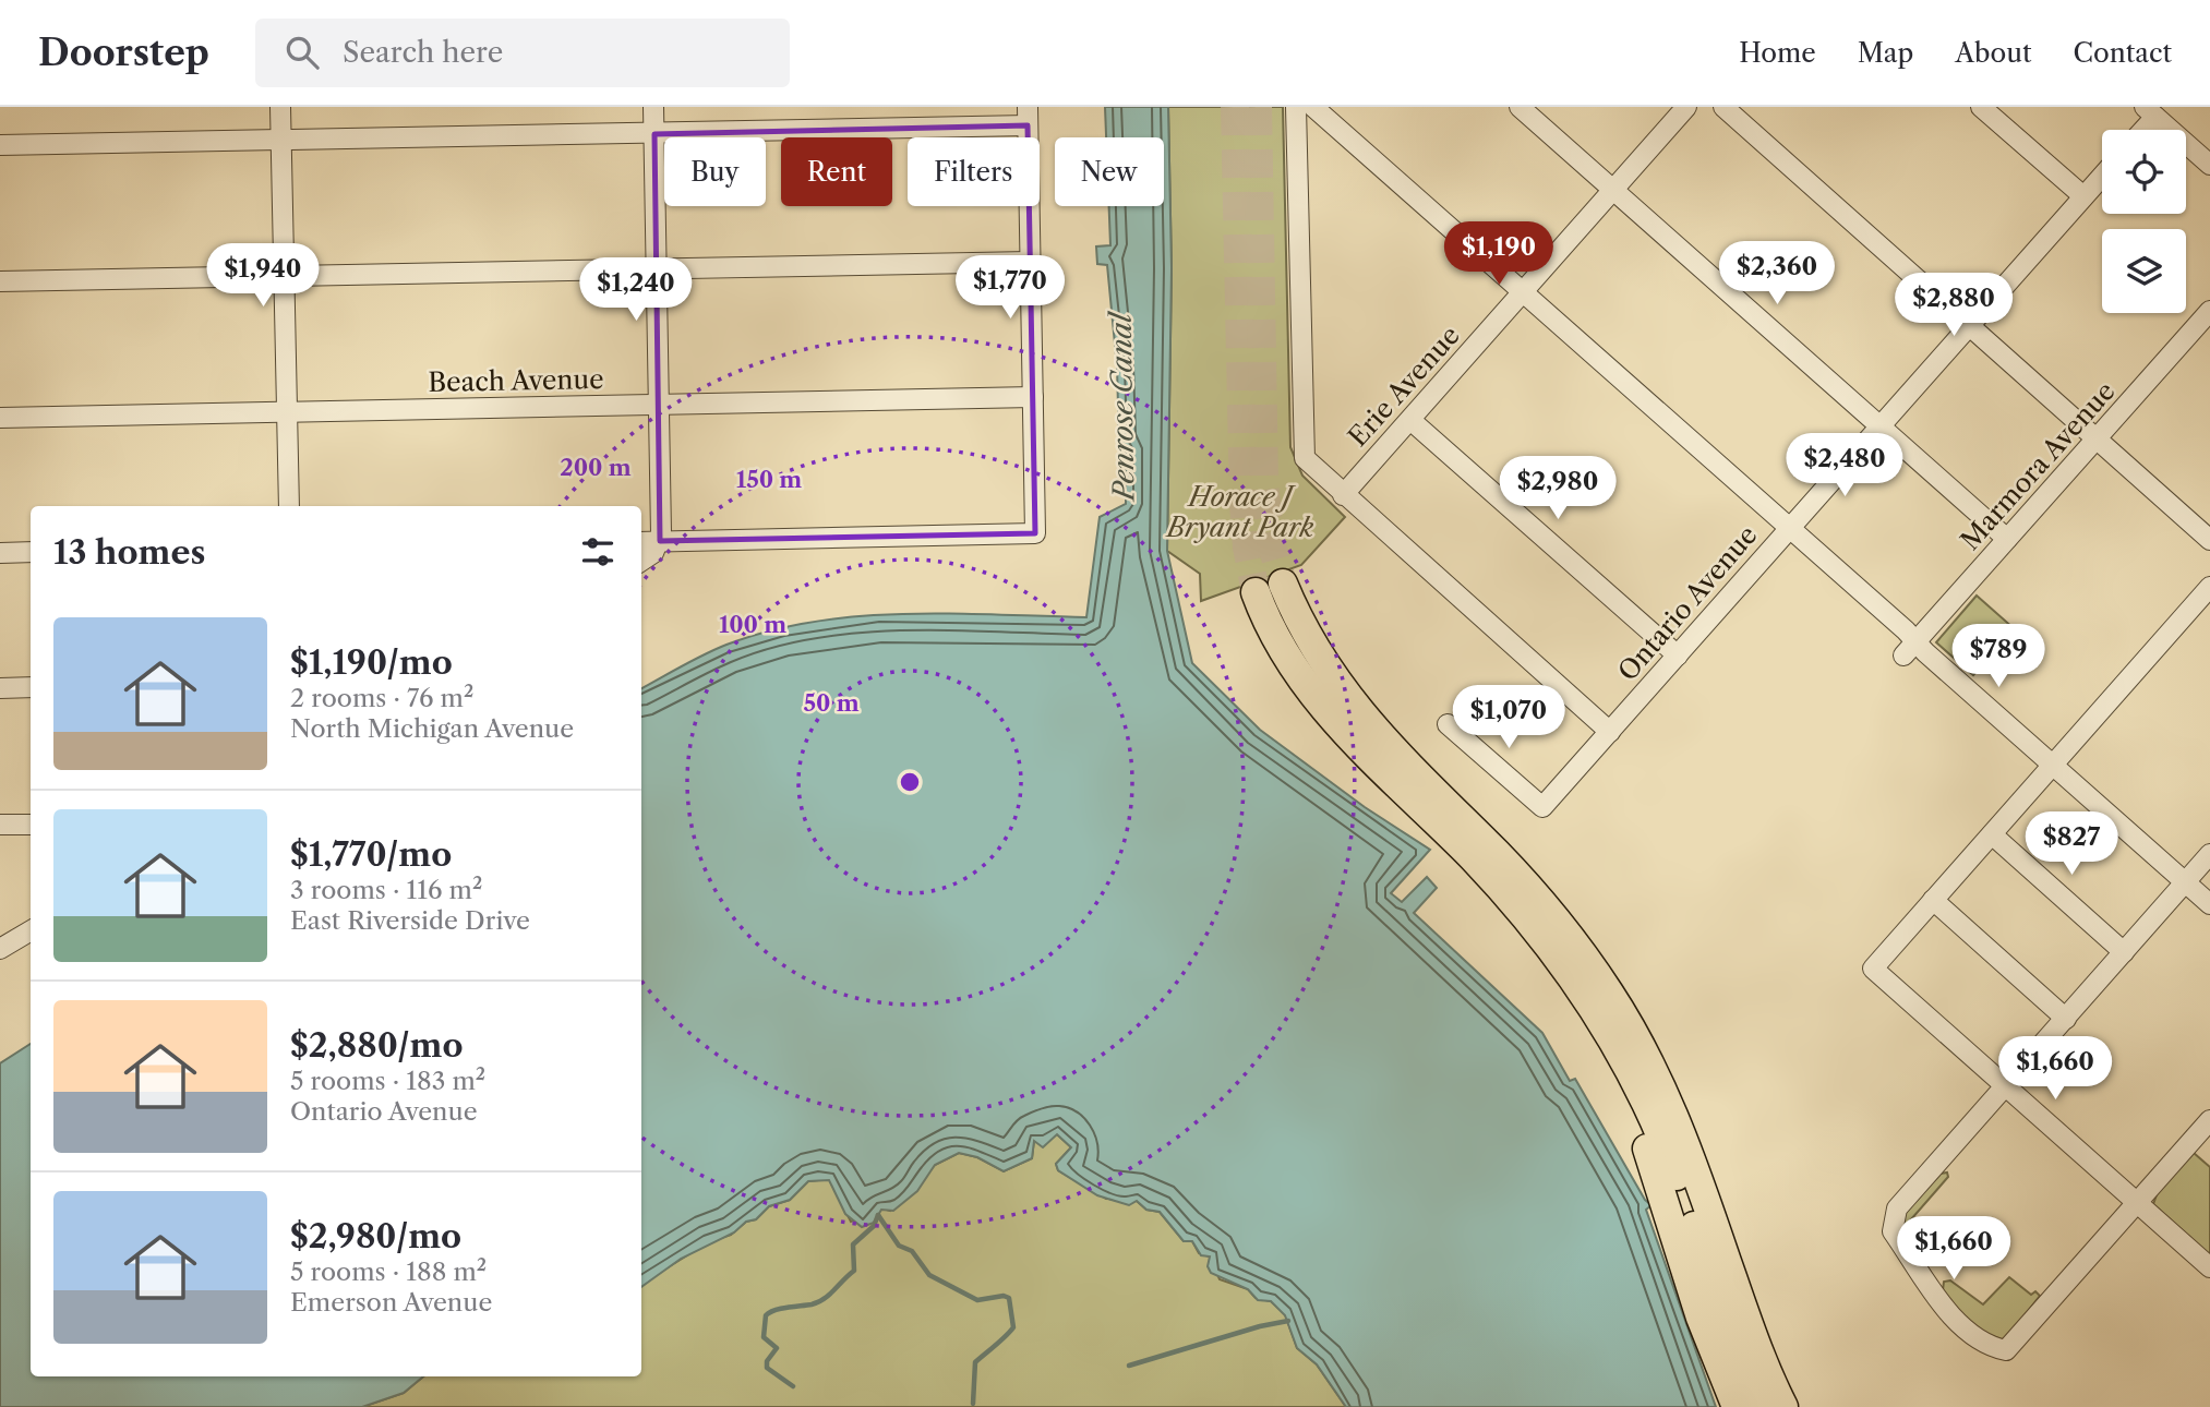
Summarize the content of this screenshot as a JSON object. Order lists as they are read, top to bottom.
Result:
{
  "streets": {
    "street": [
      "Beach Avenue",
      "Erie Avenue",
      "Marmora Avenue",
      "Ontario Avenue"
    ]
  },
  "water": ["Penrose Canal"],
  "parks": ["Horace J Bryant Park"],
  "page": {
    "header": "Doorstep",
    "search": "Search here",
    "nav": [
      "Home",
      "Map",
      "About",
      "Contact"
    ],
    "chip": [
      "Buy",
      "Rent",
      "Filters",
      "New"
    ],
    "price": [
      "$1,190",
      "$2,360",
      "$1,940",
      "$1,770",
      "$1,240",
      "$2,880",
      "$2,480",
      "$2,980",
      "$789",
      "$1,070",
      "$827",
      "$1,660",
      "$1,660"
    ],
    "heading": "13 homes",
    "list": [
      {
        "name": "$1,190/mo",
        "note": "2 rooms · 76 m² · North Michigan Avenue"
      },
      {
        "name": "$1,770/mo",
        "note": "3 rooms · 116 m² · East Riverside Drive"
      },
      {
        "name": "$2,880/mo",
        "note": "5 rooms · 183 m² · Ontario Avenue"
      },
      {
        "name": "$2,980/mo",
        "note": "5 rooms · 188 m² · Emerson Avenue"
      }
    ]
  },
  "rings": [
    "200 m",
    "150 m",
    "100 m",
    "50 m"
  ]
}
